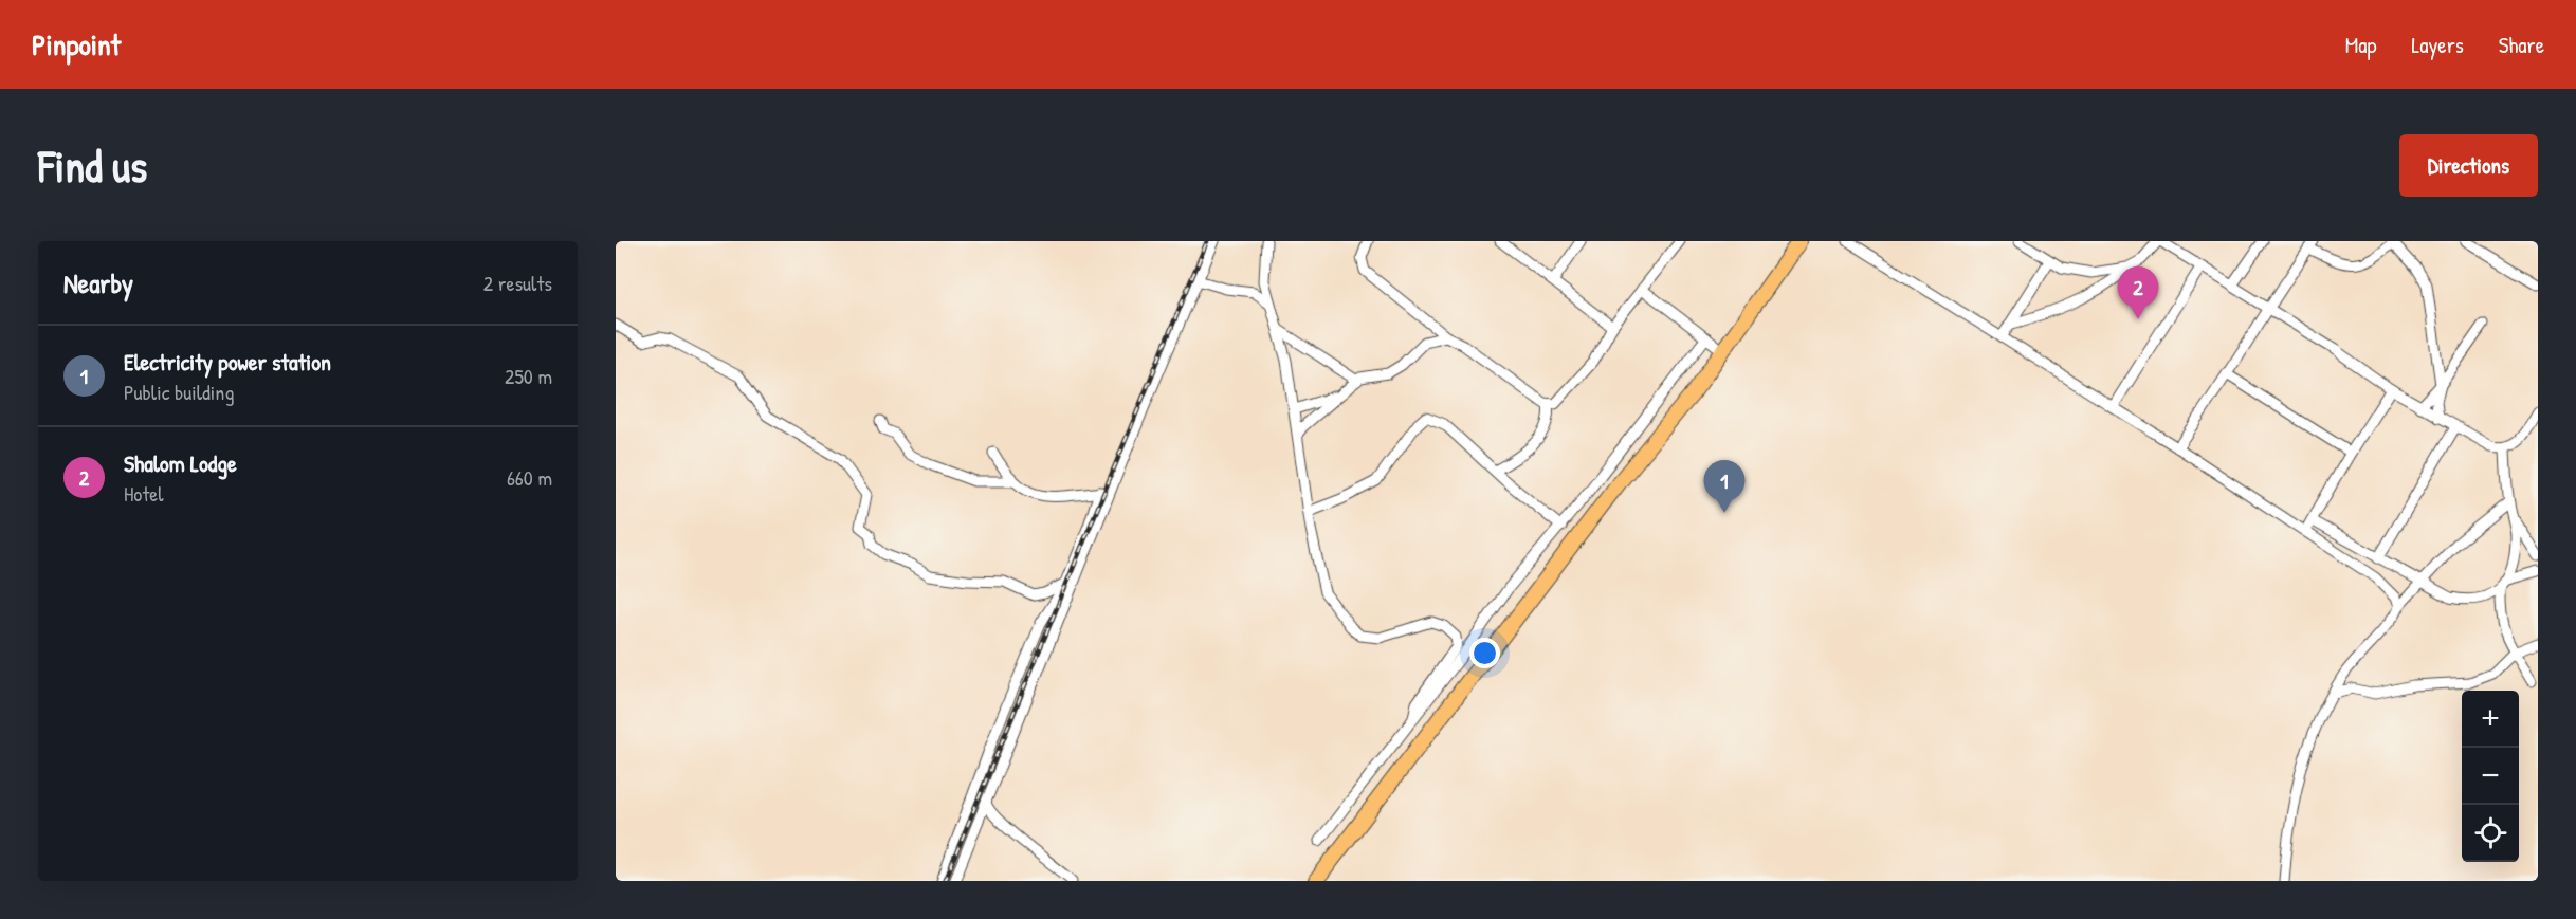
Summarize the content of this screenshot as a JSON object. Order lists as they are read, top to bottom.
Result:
{
  "page": {
    "header": "Pinpoint",
    "nav": ["Map", "Layers", "Share"],
    "buttons": "Directions",
    "title": "Find us",
    "heading": ["Nearby", "2 results"],
    "pins": ["2", "1"],
    "list": [
      {
        "mark": "1",
        "name": "Electricity power station",
        "note": "Public building",
        "value": "250 m"
      },
      {
        "mark": "2",
        "name": "Shalom Lodge",
        "note": "Hotel",
        "value": "660 m"
      }
    ],
    "map_buttons": ["+", "−"]
  }
}
